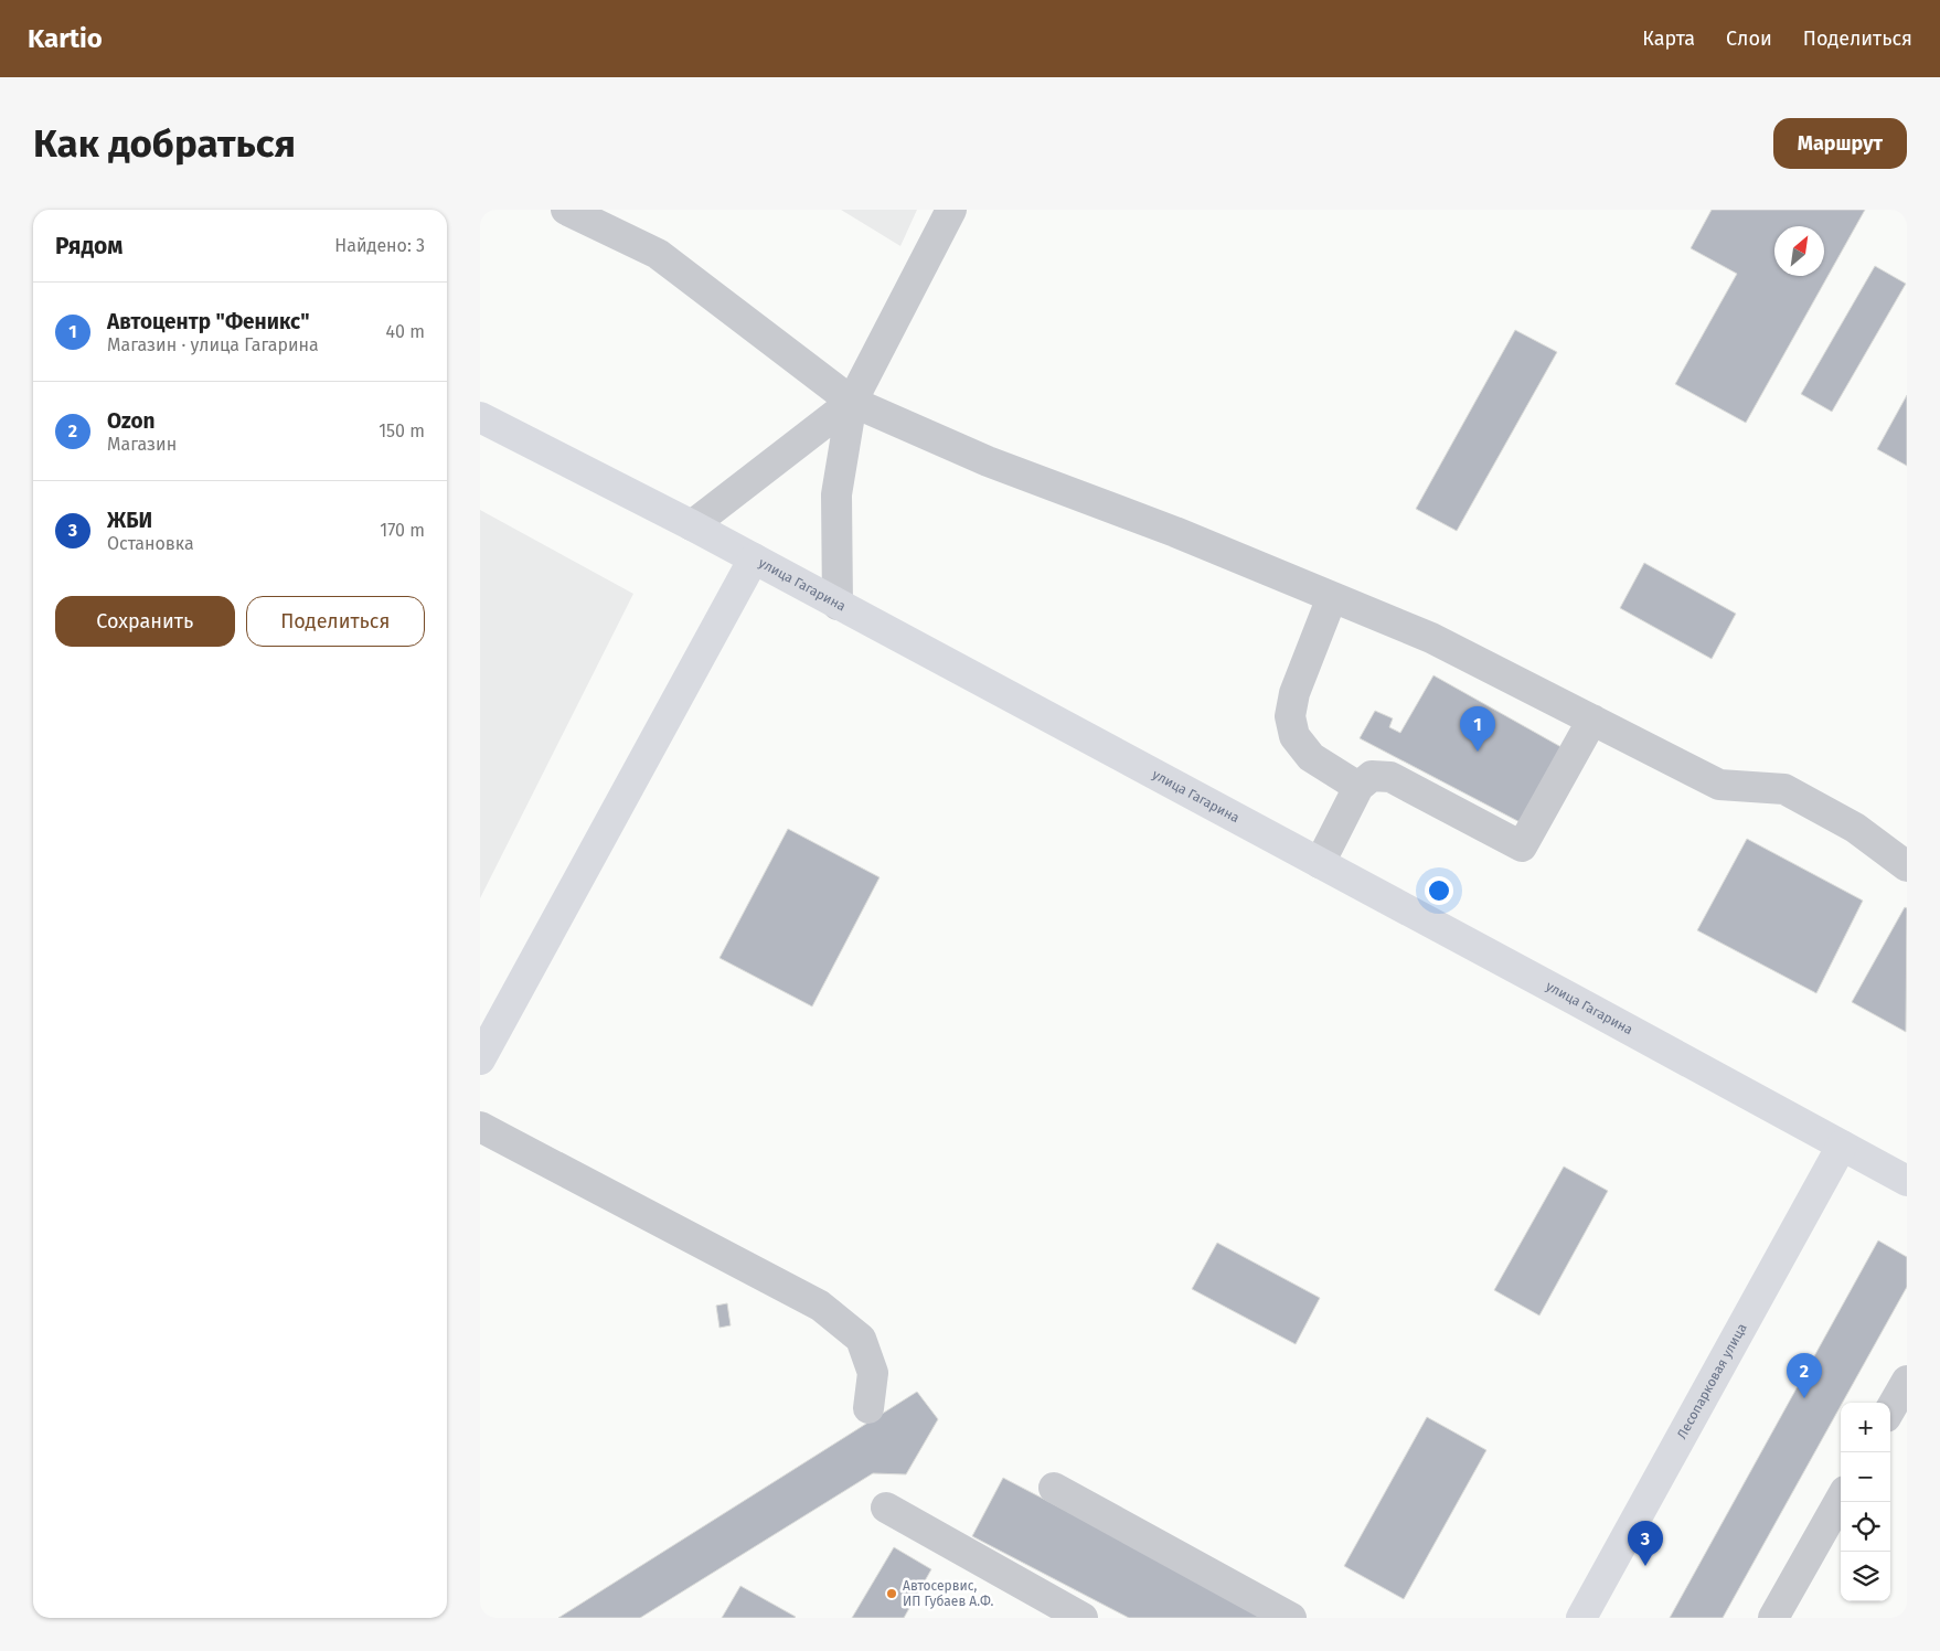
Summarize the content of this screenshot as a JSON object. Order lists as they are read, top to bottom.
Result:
{
  "streets": {
    "main road": ["улица Гагарина", "Лесопарковая улица"]
  },
  "crossings": [
    ["улица Гагарина", "Лесопарковая улица"]
  ],
  "places": ["Автосервис, ИП Губаев А.Ф."],
  "north": "top right",
  "page": {
    "header": "Kartio",
    "nav": ["Карта", "Слои", "Поделиться"],
    "buttons": [
      "Маршрут",
      ["Сохранить", "Поделиться"]
    ],
    "title": "Как добраться",
    "heading": ["Рядом", "Найдено: 3"],
    "list": [
      {
        "mark": "1",
        "name": "Автоцентр \"Феникс\"",
        "note": "Магазин · улица Гагарина",
        "value": "40 m"
      },
      {
        "mark": "2",
        "name": "Ozon",
        "note": "Магазин",
        "value": "150 m"
      },
      {
        "mark": "3",
        "name": "ЖБИ",
        "note": "Остановка",
        "value": "170 m"
      }
    ],
    "pins": ["1", "2", "3"],
    "map_buttons": ["+", "−"]
  }
}
